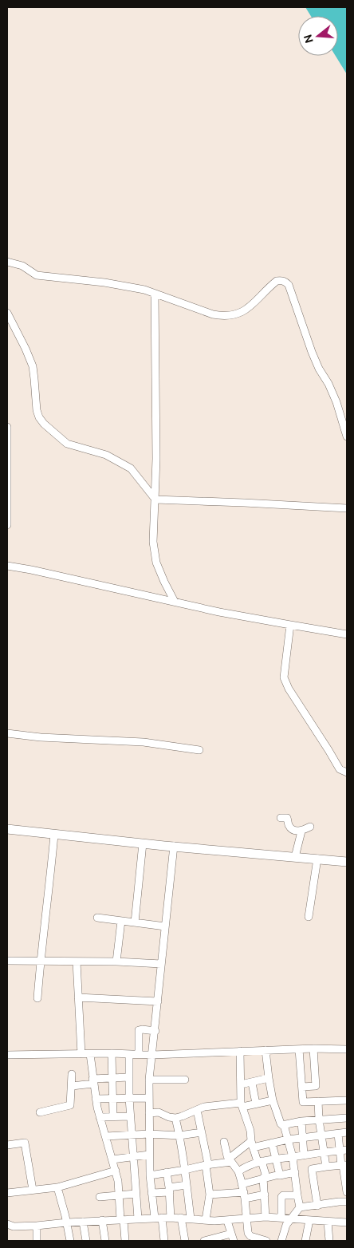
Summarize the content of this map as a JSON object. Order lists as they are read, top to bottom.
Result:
{
  "north": "left"
}
